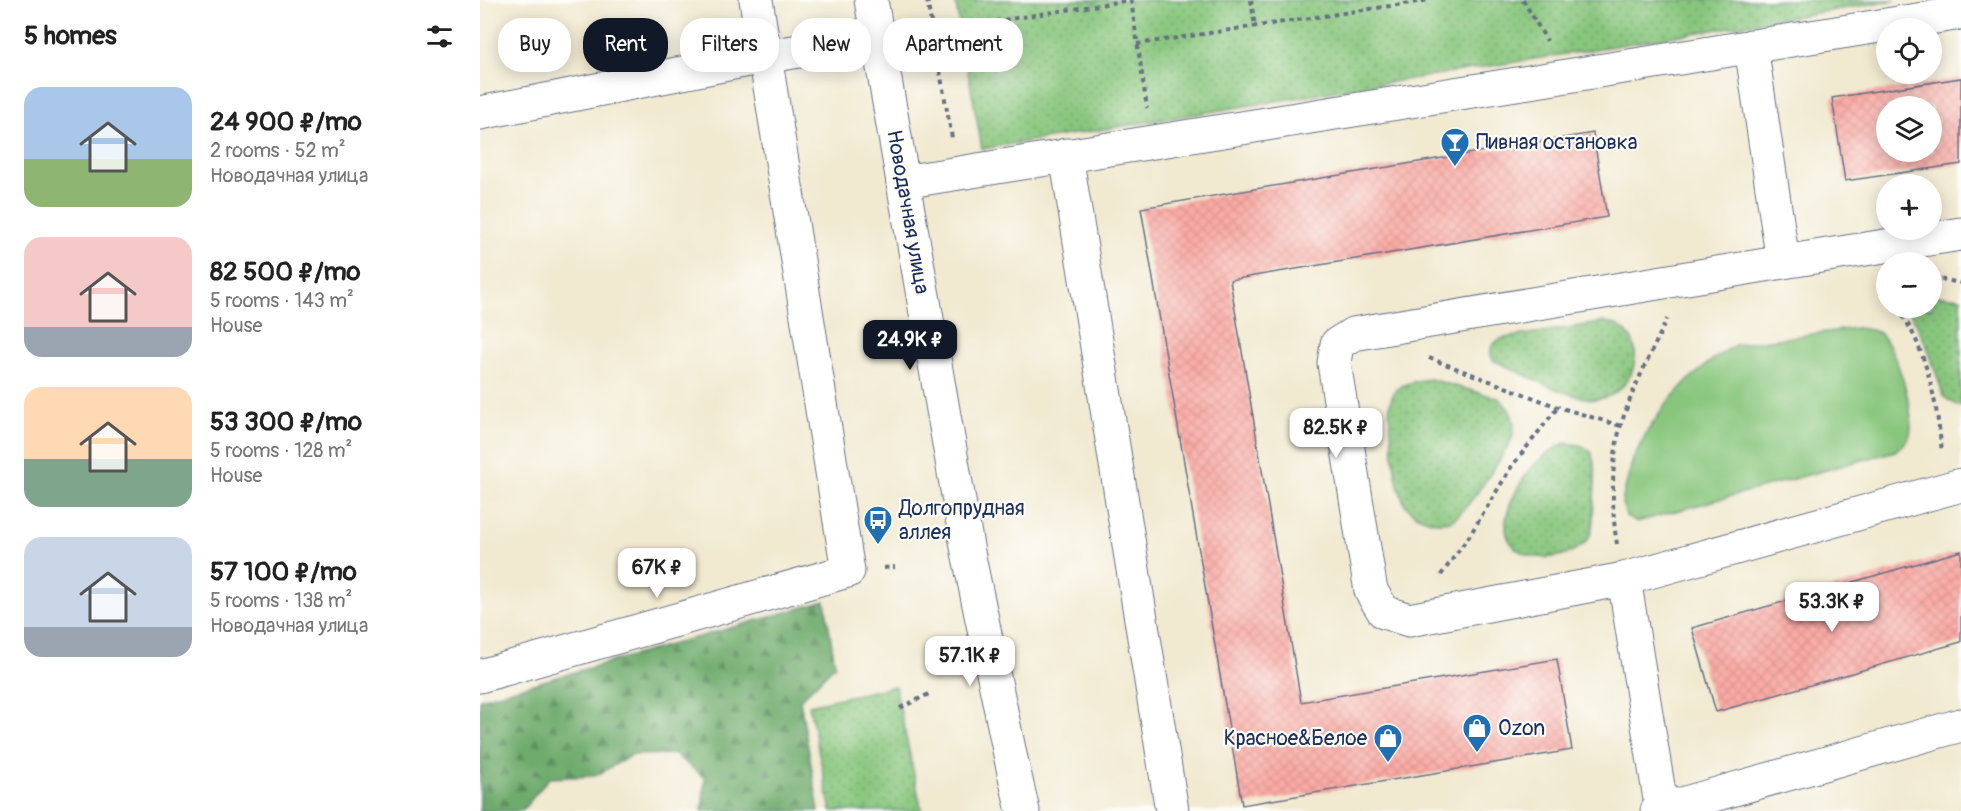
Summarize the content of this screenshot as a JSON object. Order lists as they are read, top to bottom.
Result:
{
  "streets": {
    "street": ["Новодачная улица"]
  },
  "places": {
    "bar": ["Пивная остановка"],
    "bus stop": ["Долгопрудная аллея"],
    "shop": ["Ozon", "Красное&Белое"]
  },
  "page": {
    "heading": "5 homes",
    "map_buttons": ["+", "−"],
    "chip": [
      "Buy",
      "Rent",
      "Filters",
      "New",
      "Apartment"
    ],
    "list": [
      {
        "name": "24 900 ₽/mo",
        "note": "2 rooms · 52 m² · Новодачная улица"
      },
      {
        "name": "82 500 ₽/mo",
        "note": "5 rooms · 143 m² · House"
      },
      {
        "name": "53 300 ₽/mo",
        "note": "5 rooms · 128 m² · House"
      },
      {
        "name": "57 100 ₽/mo",
        "note": "5 rooms · 138 m² · Новодачная улица"
      }
    ],
    "price": [
      "24.9K ₽",
      "82.5K ₽",
      "67K ₽",
      "53.3K ₽",
      "57.1K ₽"
    ]
  }
}
